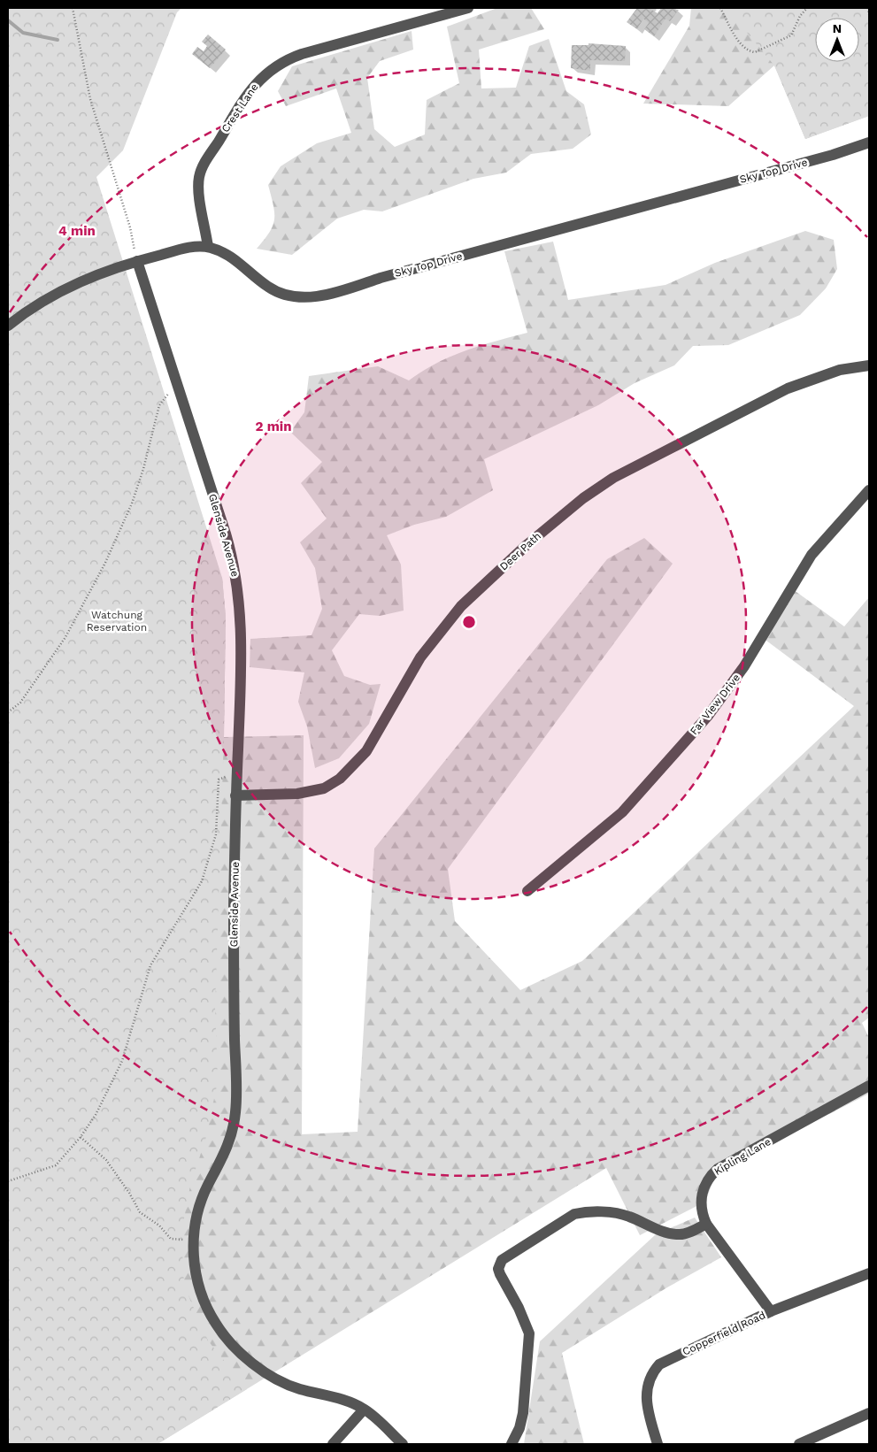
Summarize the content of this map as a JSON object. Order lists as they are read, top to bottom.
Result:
{
  "streets": {
    "street": [
      "Crest Lane",
      "Sky Top Drive",
      "Glenside Avenue",
      "Deer Path",
      "Far View Drive",
      "Kipling Lane",
      "Copperfield Road"
    ]
  },
  "crossings": [
    ["Crest Lane", "Sky Top Drive"],
    ["Sky Top Drive", "Glenside Avenue"],
    ["Glenside Avenue", "Deer Path"],
    ["Kipling Lane", "Copperfield Road"]
  ],
  "parks": ["Watchung Reservation"],
  "north": "top",
  "rings": ["4 min", "2 min"]
}
